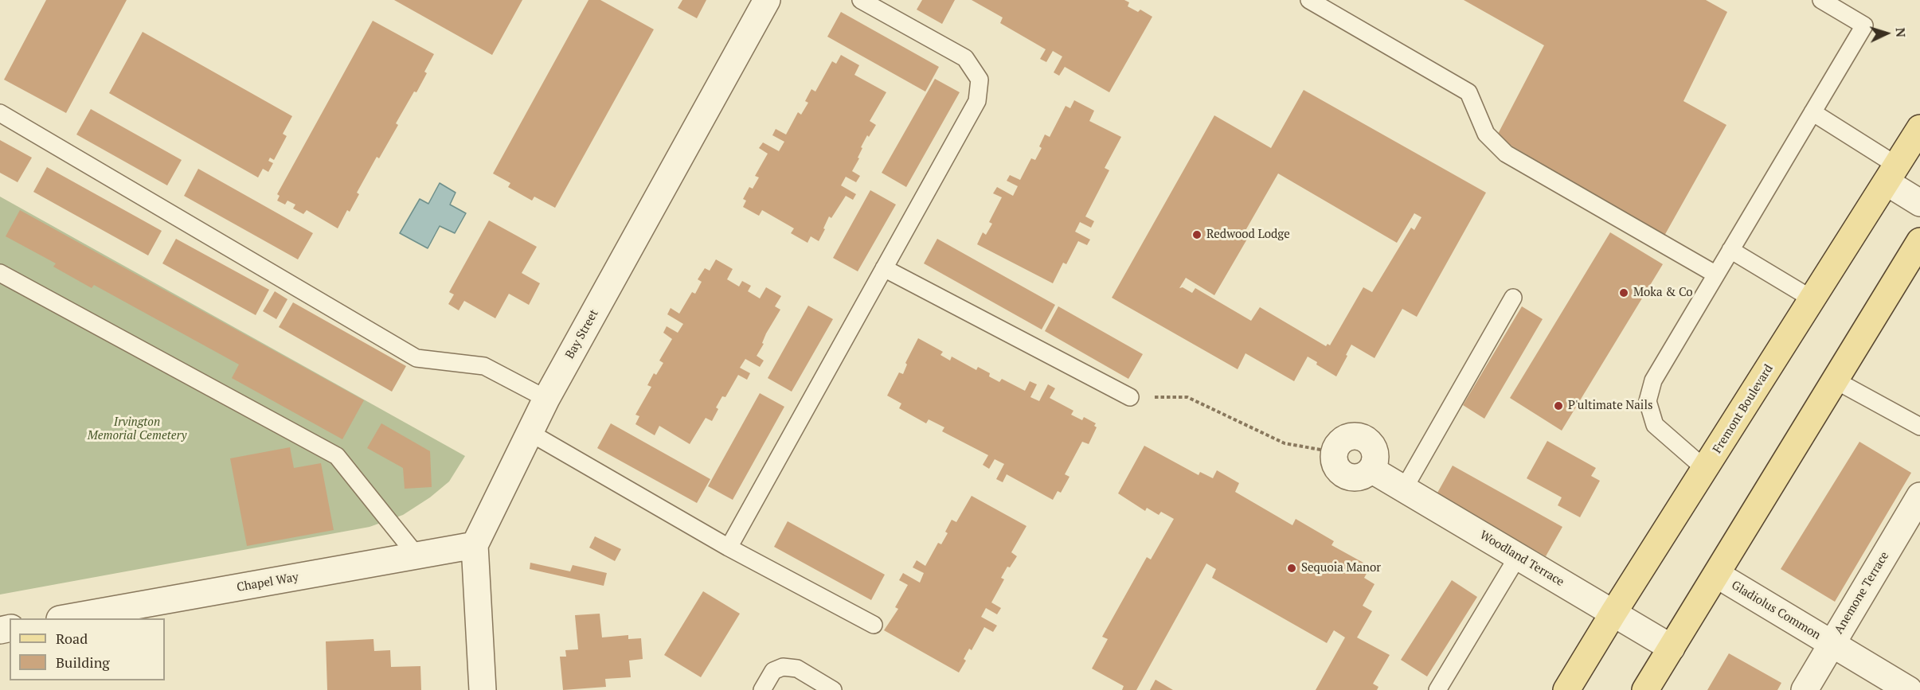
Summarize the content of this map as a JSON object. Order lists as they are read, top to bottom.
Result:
{
  "streets": {
    "main road": ["Fremont Boulevard"],
    "street": [
      "Bay Street",
      "Woodland Terrace",
      "Chapel Way",
      "Anemone Terrace",
      "Gladiolus Common"
    ]
  },
  "crossings": [
    ["Bay Street", "Chapel Way"],
    ["Fremont Boulevard", "Woodland Terrace"],
    ["Anemone Terrace", "Gladiolus Common"]
  ],
  "parks": ["Irvington Memorial Cemetery"],
  "places": [
    "Redwood Lodge",
    "Moka & Co",
    "P'ultimate Nails",
    "Sequoia Manor"
  ],
  "legend": ["Road", "Building"],
  "north": "right"
}
